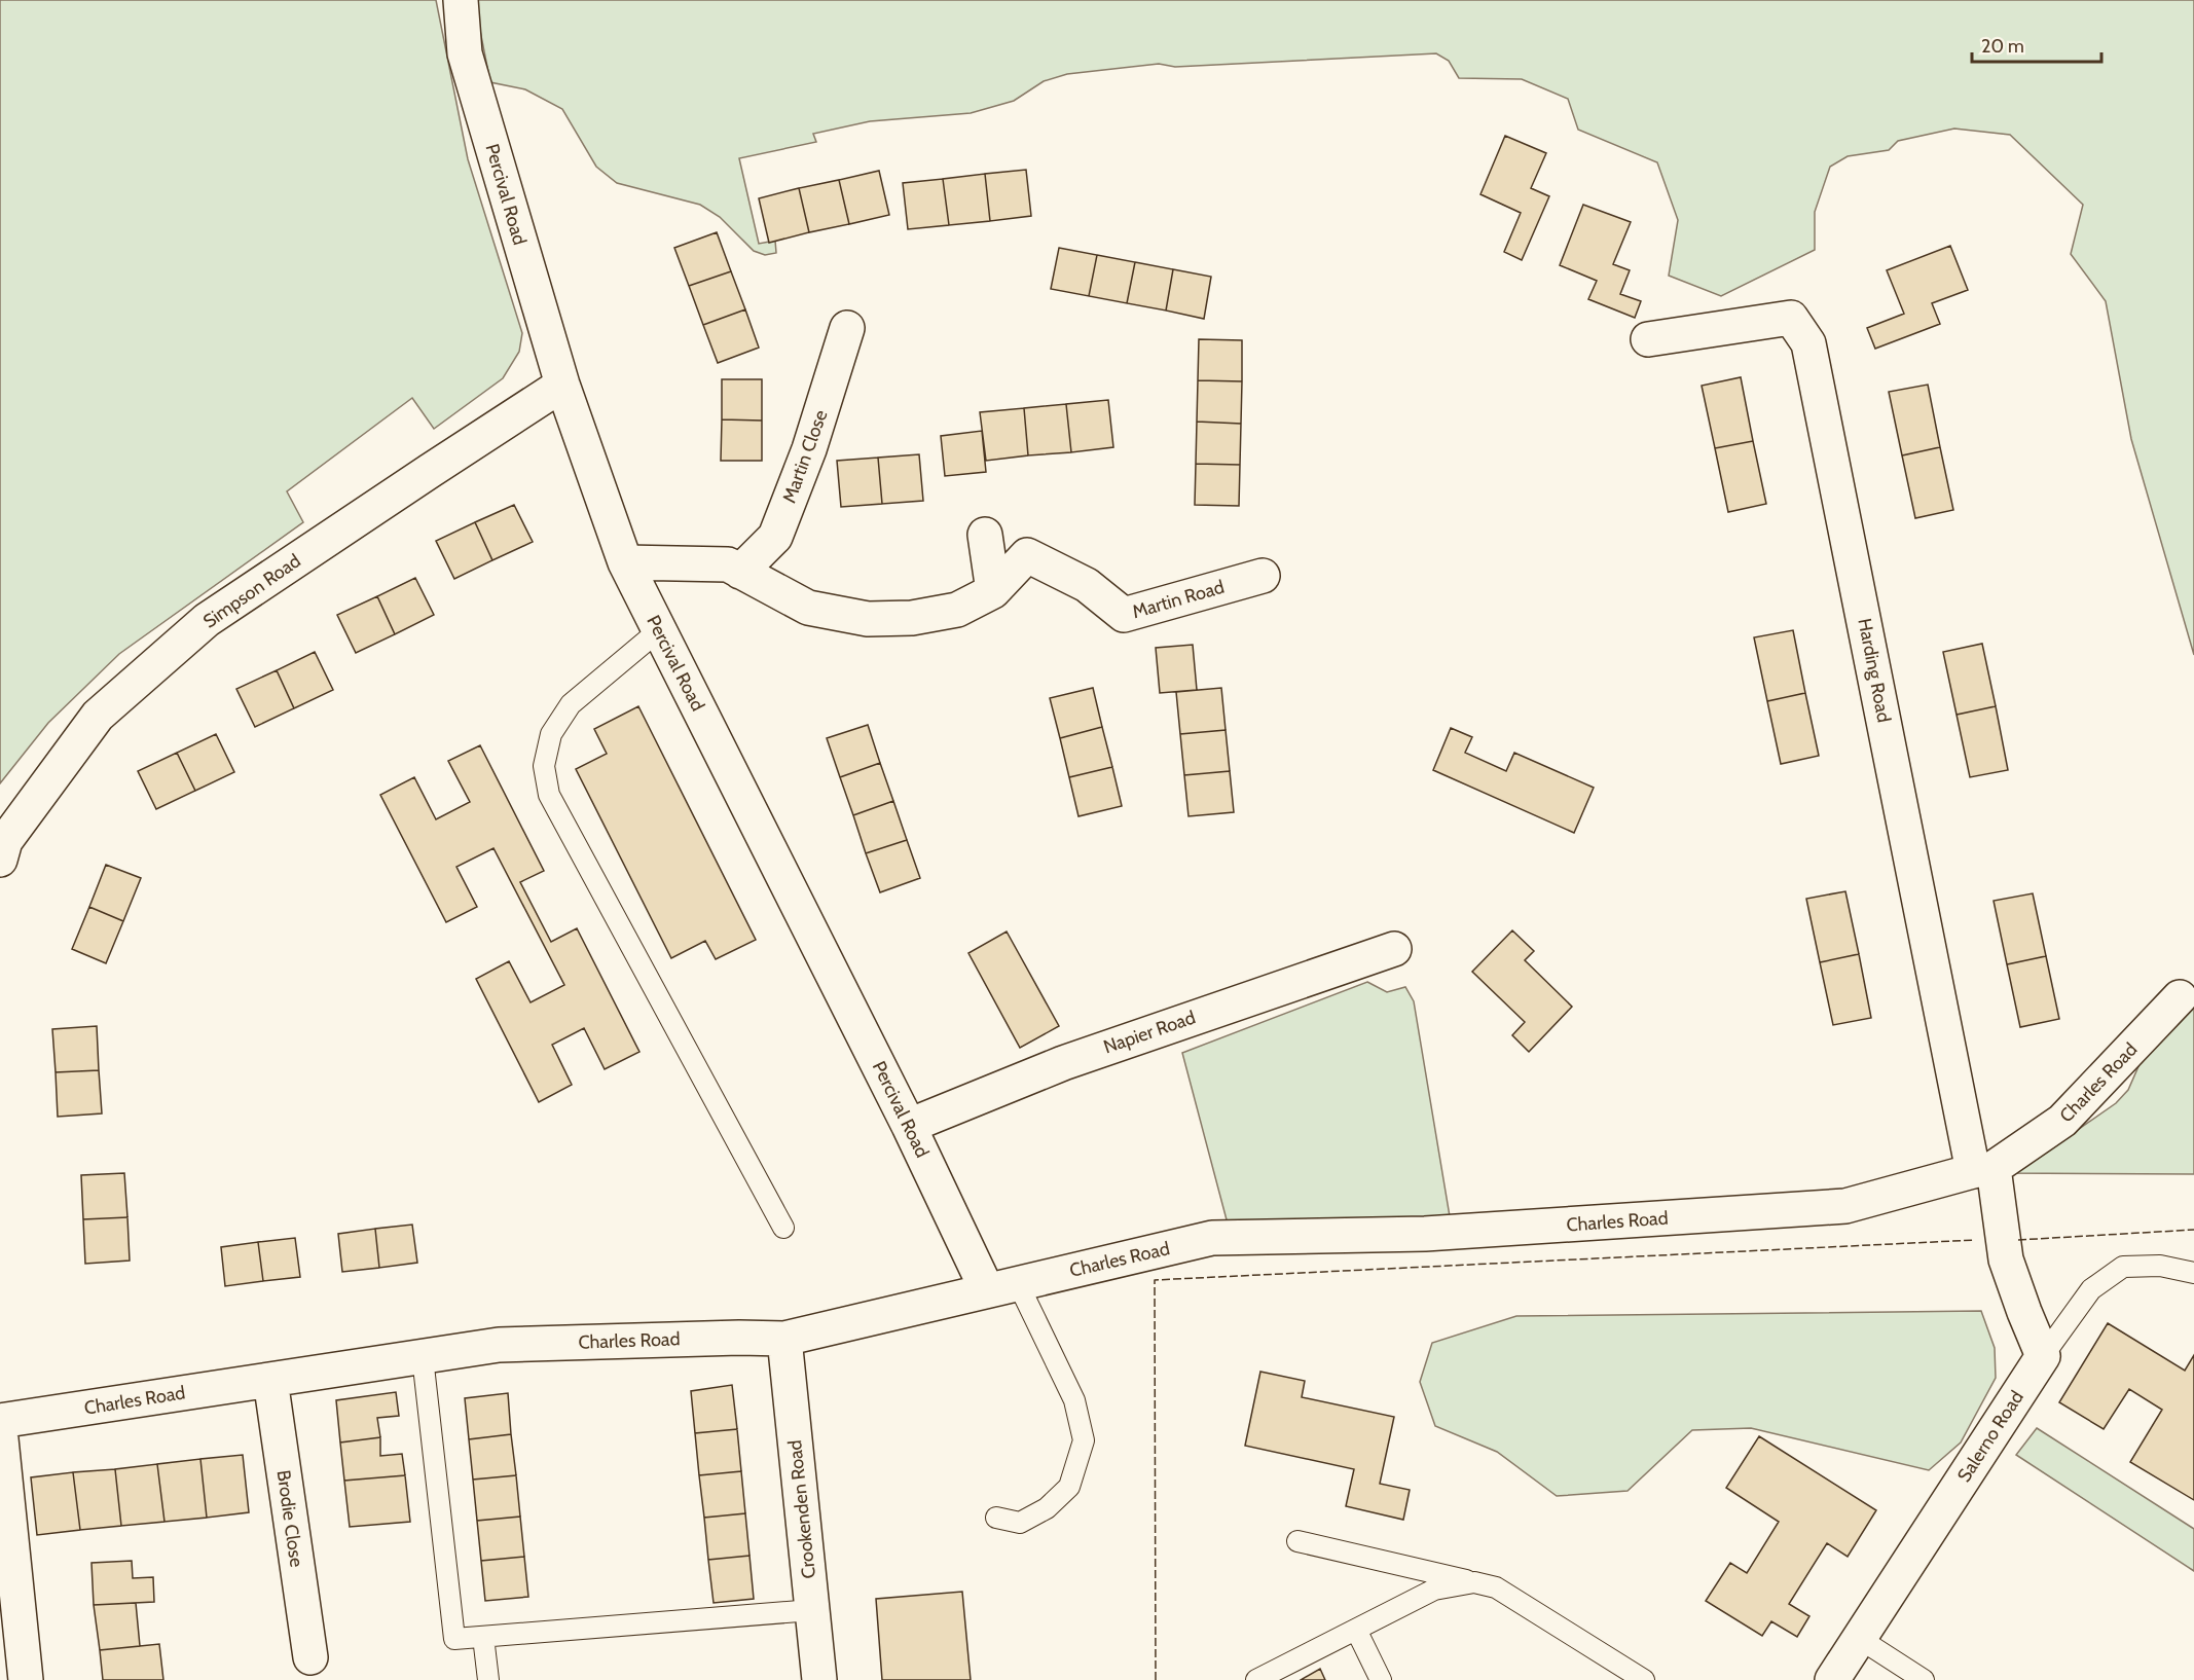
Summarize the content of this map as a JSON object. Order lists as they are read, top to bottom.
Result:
{
  "streets": {
    "street": [
      "Percival Road",
      "Martin Close",
      "Simpson Road",
      "Martin Road",
      "Harding Road",
      "Napier Road",
      "Charles Road",
      "Salerno Road",
      "Crookenden Road",
      "Brodie Close"
    ]
  },
  "crossings": [
    ["Percival Road", "Simpson Road"],
    ["Percival Road", "Martin Road"],
    ["Percival Road", "Napier Road"],
    ["Percival Road", "Charles Road"],
    ["Martin Close", "Martin Road"],
    ["Harding Road", "Charles Road"],
    ["Charles Road", "Crookenden Road"],
    ["Charles Road", "Brodie Close"]
  ],
  "scale_bar": "20 m"
}
